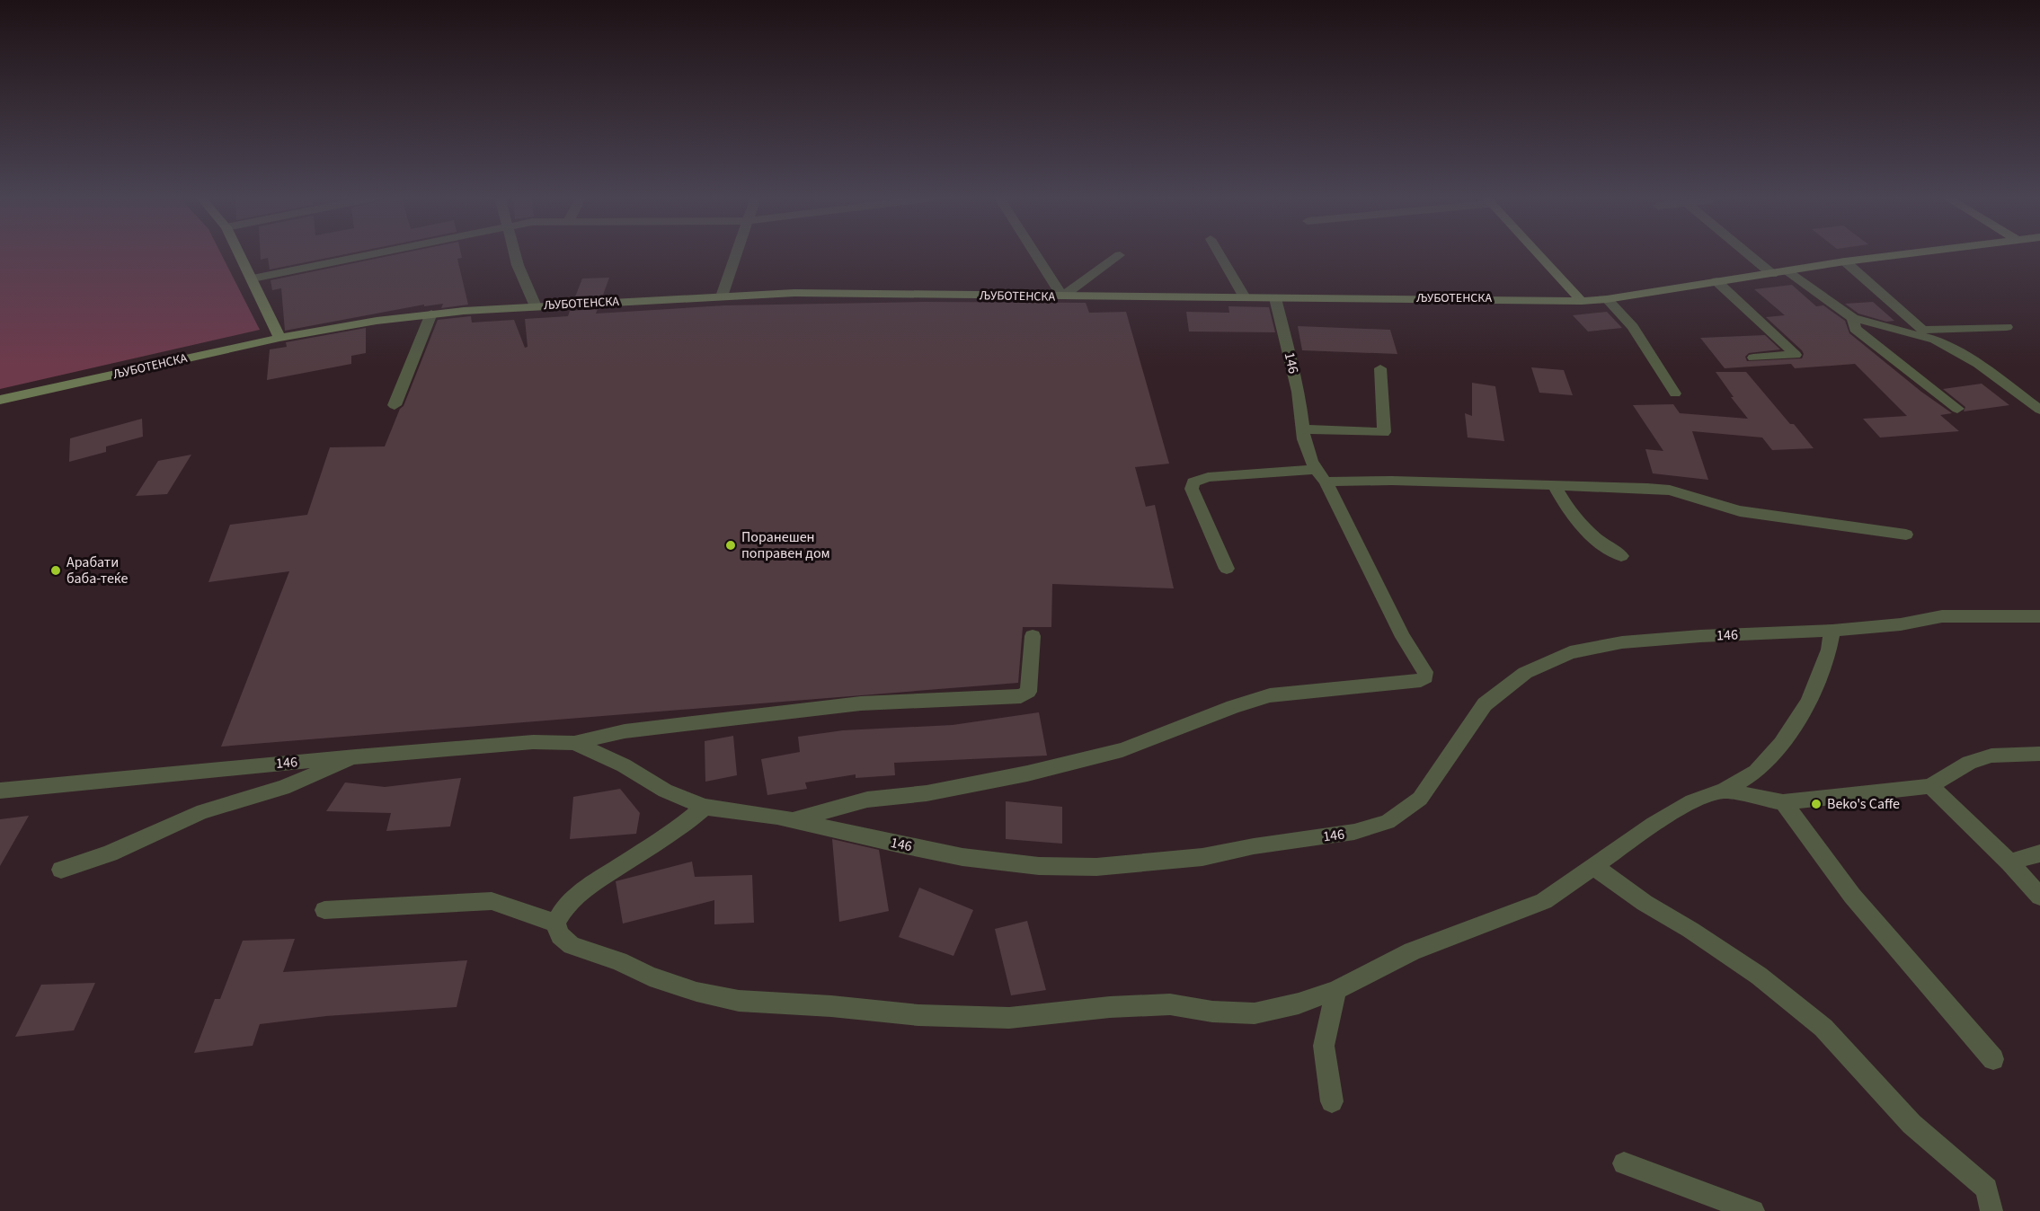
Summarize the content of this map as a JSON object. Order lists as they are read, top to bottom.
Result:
{
  "streets": {
    "main road": ["ЉУБОТЕНСКА"],
    "street": ["146"]
  },
  "crossings": [
    ["ЉУБОТЕНСКА", "146"]
  ],
  "places": ["Поранешен поправен дом", "Арабати баба-теќе", "Beko's Caffe"]
}
